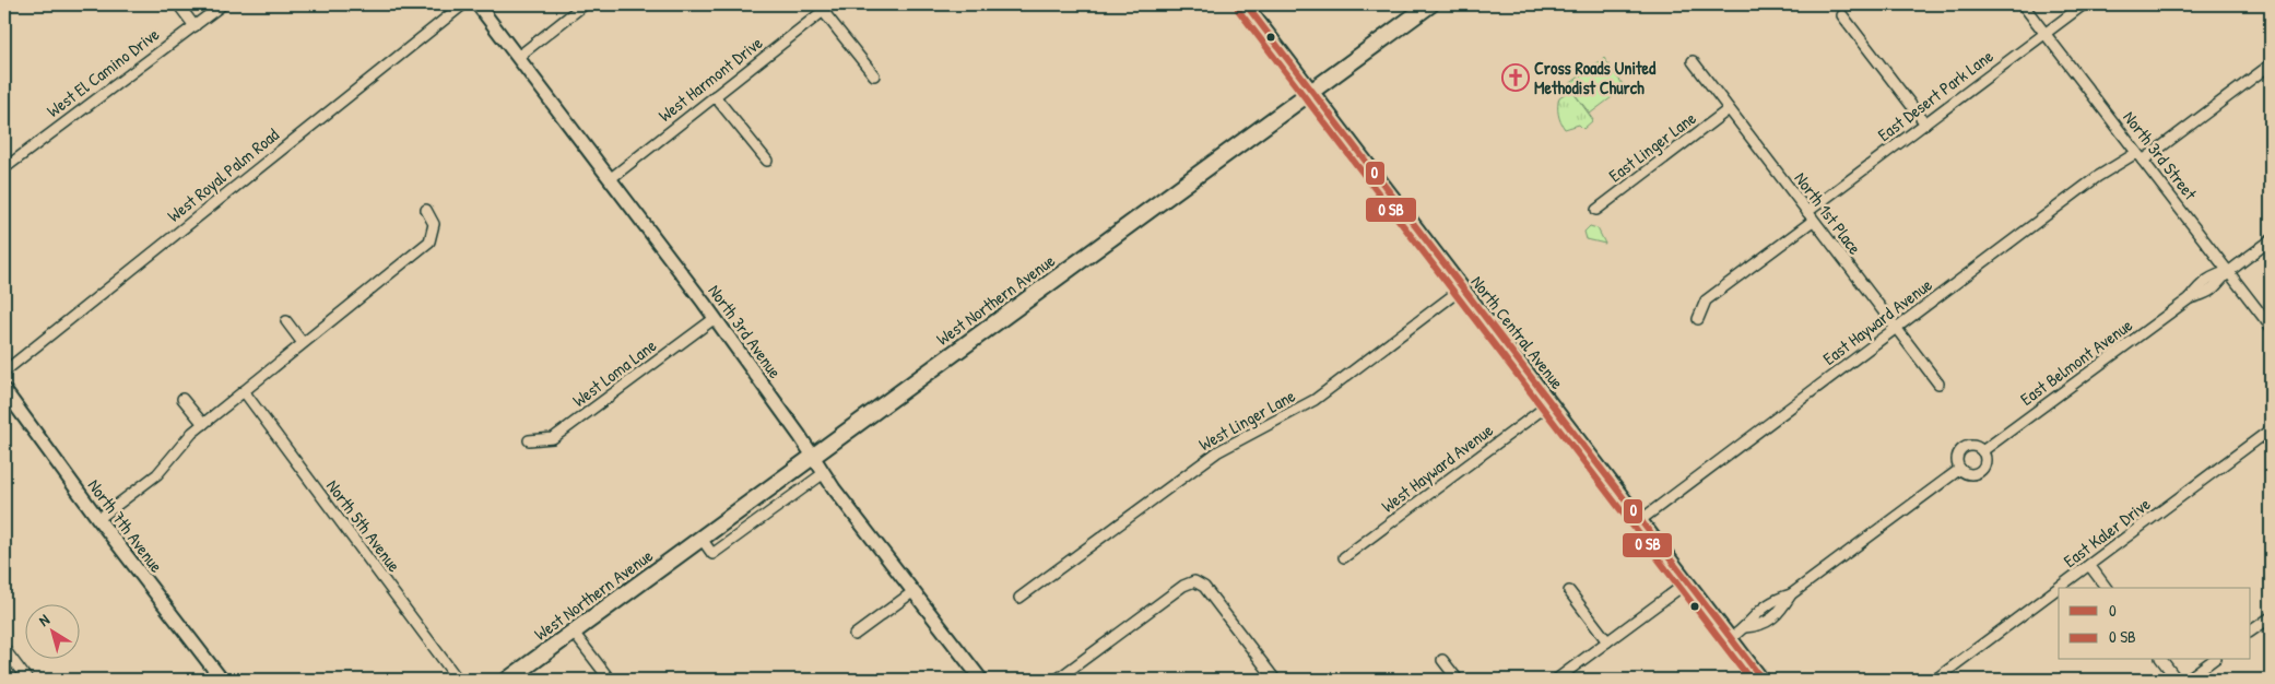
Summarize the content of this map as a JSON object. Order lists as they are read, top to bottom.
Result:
{
  "streets": {
    "main road": [
      "West Northern Avenue",
      "North 3rd Avenue",
      "North Central Avenue",
      "North 7th Avenue"
    ],
    "street": [
      "West El Camino Drive",
      "West Harmont Drive",
      "East Desert Park Lane",
      "East Linger Lane",
      "North 3rd Street",
      "West Royal Palm Road",
      "North 1st Place",
      "East Hayward Avenue",
      "East Belmont Avenue",
      "West Loma Lane",
      "West Linger Lane",
      "West Hayward Avenue",
      "North 5th Avenue",
      "East Kaler Drive"
    ]
  },
  "crossings": [
    ["West Harmont Drive", "North 3rd Avenue"],
    ["East Desert Park Lane", "North 3rd Street"],
    ["East Desert Park Lane", "North 1st Place"],
    ["East Linger Lane", "North 1st Place"],
    ["North 3rd Street", "East Hayward Avenue"],
    ["North 3rd Street", "East Belmont Avenue"],
    ["North 1st Place", "East Hayward Avenue"],
    ["West Northern Avenue", "North 3rd Avenue"],
    ["West Northern Avenue", "North Central Avenue"],
    ["East Hayward Avenue", "North Central Avenue"],
    ["North 3rd Avenue", "West Loma Lane"],
    ["North Central Avenue", "West Linger Lane"],
    ["North Central Avenue", "West Hayward Avenue"]
  ],
  "places": {
    "church": ["Cross Roads United Methodist Church"]
  },
  "lines": ["transit line 0"],
  "legend": ["0", "0 SB"],
  "north": "top left"
}
